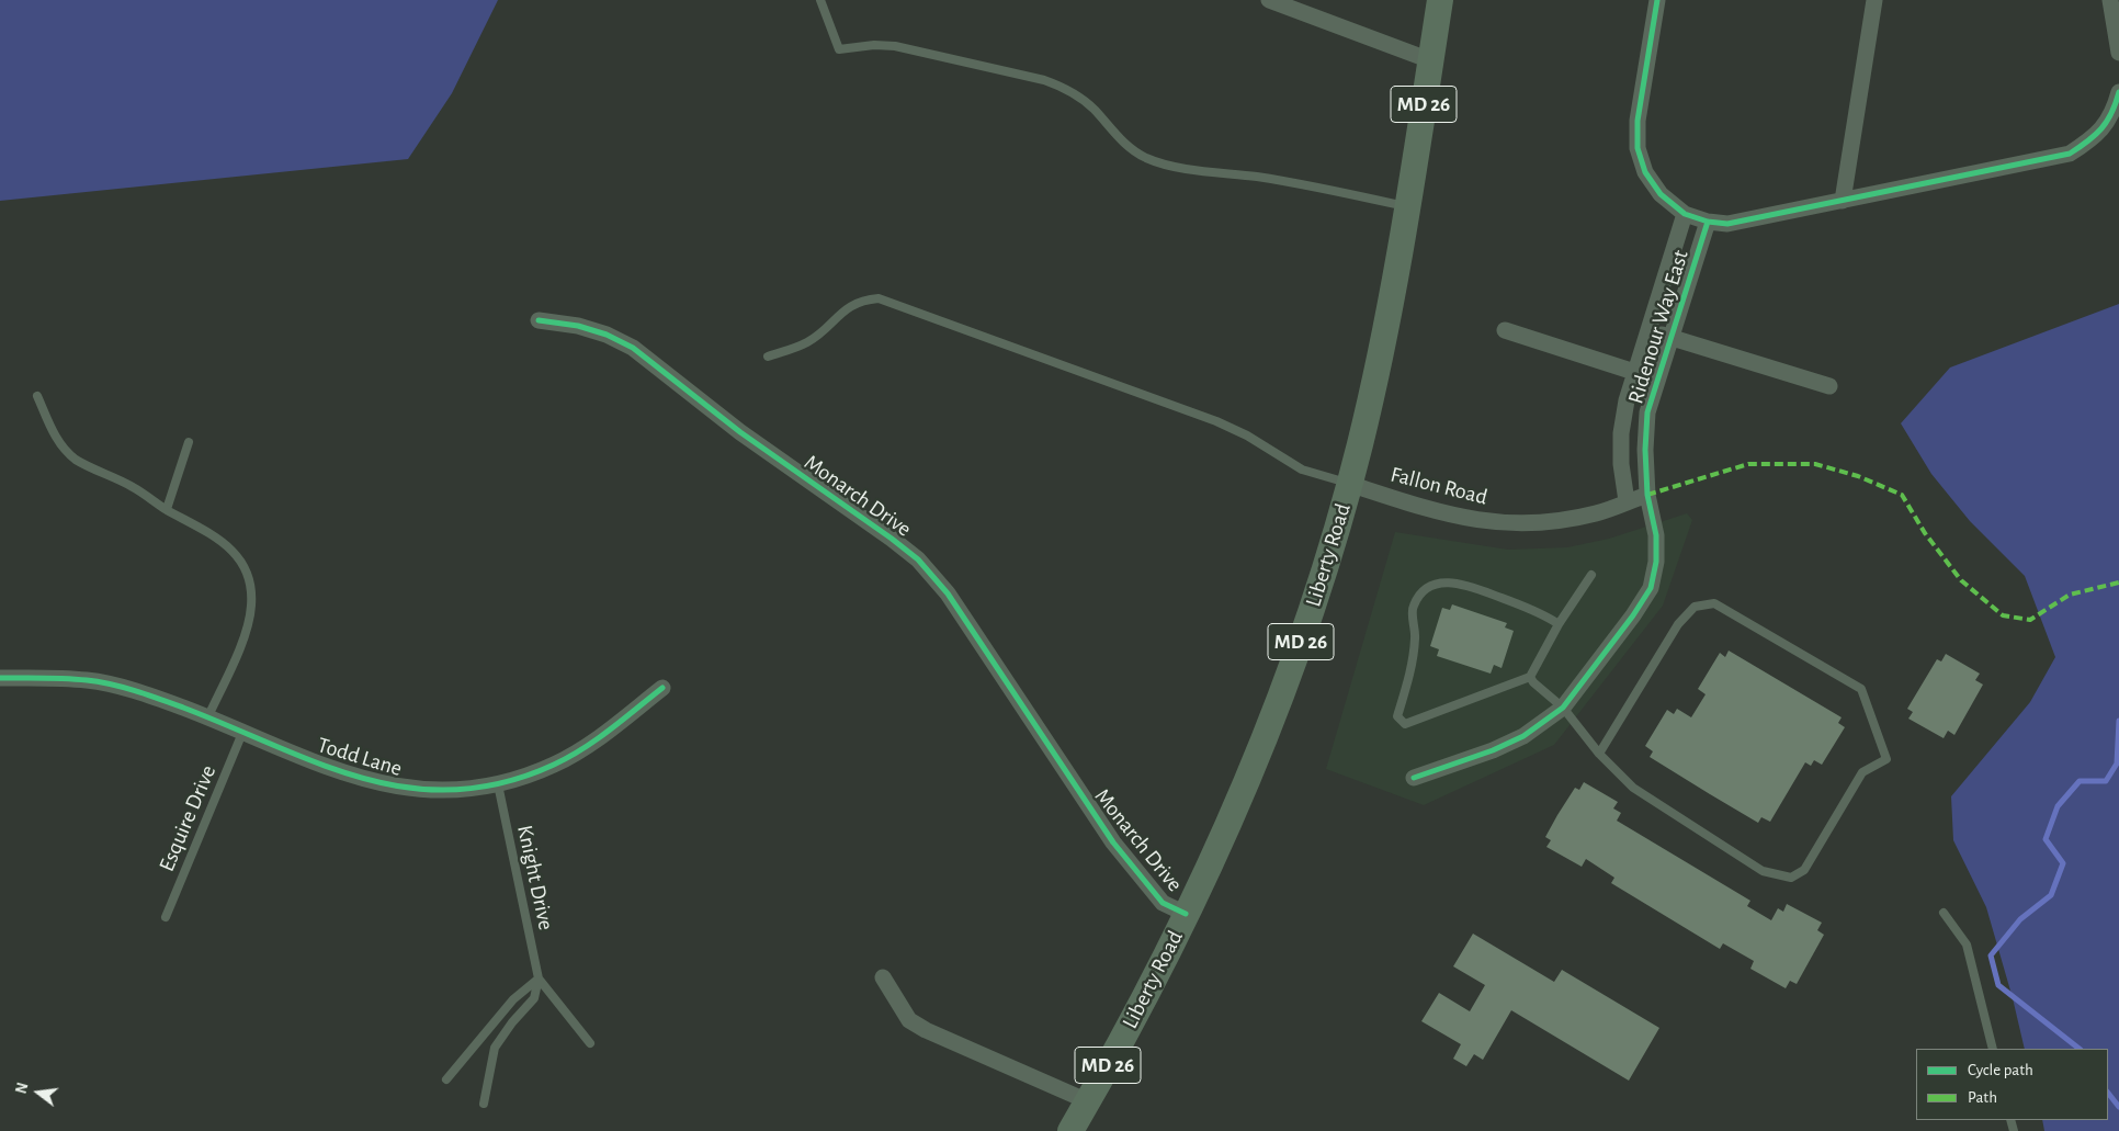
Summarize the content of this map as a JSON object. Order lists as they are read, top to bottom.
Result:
{
  "streets": {
    "main road": ["MD 26", "Liberty Road"],
    "street": [
      "Ridenour Way East",
      "Fallon Road",
      "Monarch Drive",
      "Todd Lane"
    ],
    "lane": ["Esquire Drive", "Knight Drive"]
  },
  "crossings": [
    ["Ridenour Way East", "Fallon Road"],
    ["Fallon Road", "Liberty Road"],
    ["Monarch Drive", "Liberty Road"],
    ["Todd Lane", "Esquire Drive"],
    ["Todd Lane", "Knight Drive"]
  ],
  "legend": ["Cycle path", "Path"],
  "north": "left"
}
